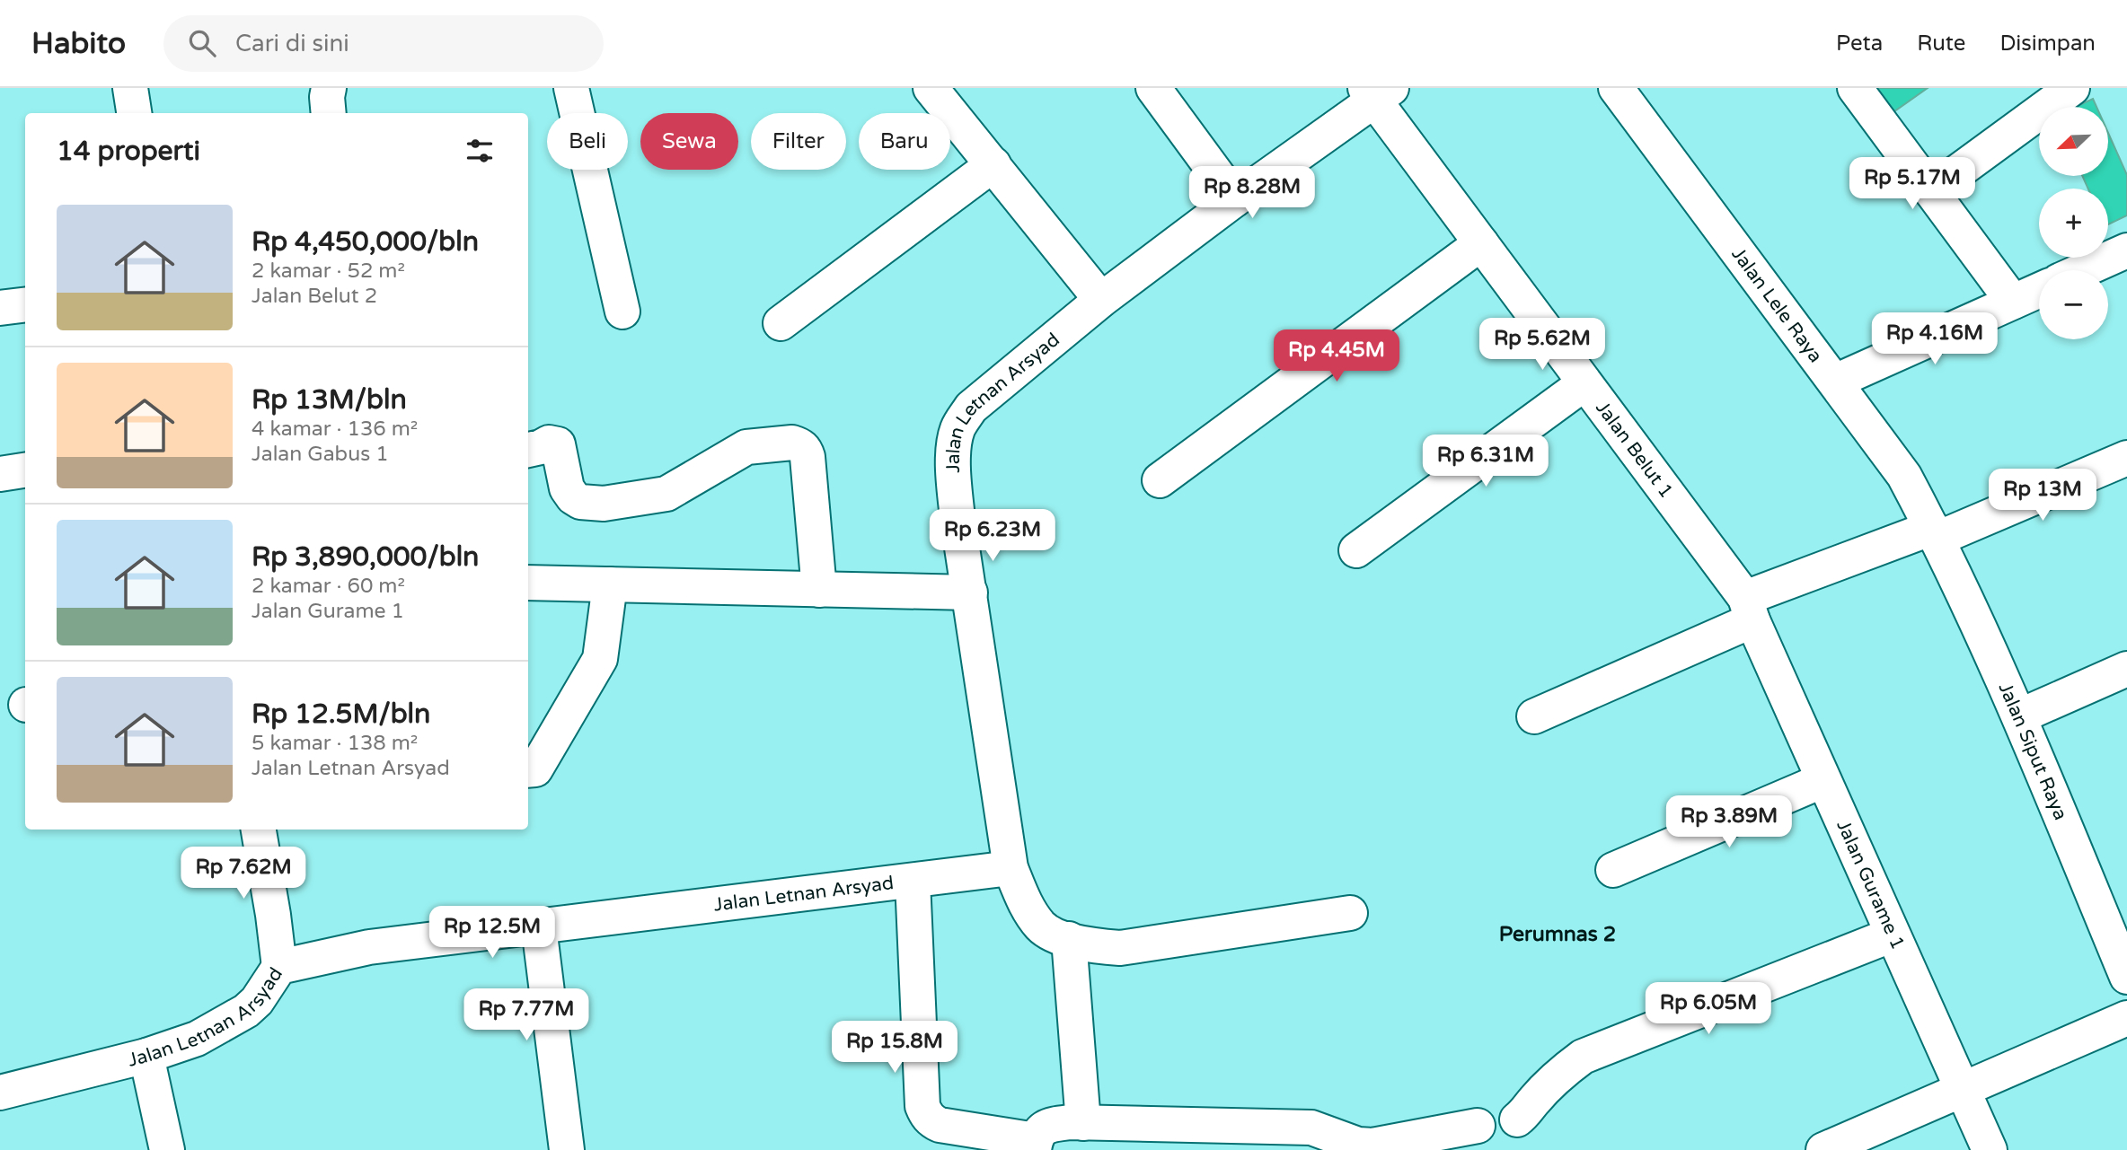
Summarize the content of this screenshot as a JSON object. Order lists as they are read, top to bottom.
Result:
{
  "streets": {
    "street": [
      "Jalan Lele Raya",
      "Jalan Letnan Arsyad",
      "Jalan Belut 1",
      "Jalan Siput Raya",
      "Jalan Gurame 1"
    ]
  },
  "crossings": [
    ["Jalan Lele Raya", "Jalan Siput Raya"],
    ["Jalan Letnan Arsyad", "Jalan Belut 1"],
    ["Jalan Belut 1", "Jalan Gurame 1"]
  ],
  "districts": ["Perumnas 2"],
  "north": "bottom left",
  "page": {
    "header": "Habito",
    "search": "Cari di sini",
    "nav": ["Peta", "Rute", "Disimpan"],
    "map_buttons": ["+", "−"],
    "chip": [
      "Beli",
      "Sewa",
      "Filter",
      "Baru"
    ],
    "heading": "14 properti",
    "price": [
      "Rp 5.17M",
      "Rp 8.28M",
      "Rp 4.16M",
      "Rp 5.62M",
      "Rp 4.45M",
      "Rp 6.31M",
      "Rp 13M",
      "Rp 6.23M",
      "Rp 3.89M",
      "Rp 7.62M",
      "Rp 12.5M",
      "Rp 6.05M",
      "Rp 7.77M",
      "Rp 15.8M"
    ],
    "list": [
      {
        "name": "Rp 4,450,000/bln",
        "note": "2 kamar · 52 m² · Jalan Belut 2"
      },
      {
        "name": "Rp 13M/bln",
        "note": "4 kamar · 136 m² · Jalan Gabus 1"
      },
      {
        "name": "Rp 3,890,000/bln",
        "note": "2 kamar · 60 m² · Jalan Gurame 1"
      },
      {
        "name": "Rp 12.5M/bln",
        "note": "5 kamar · 138 m² · Jalan Letnan Arsyad"
      }
    ]
  }
}
